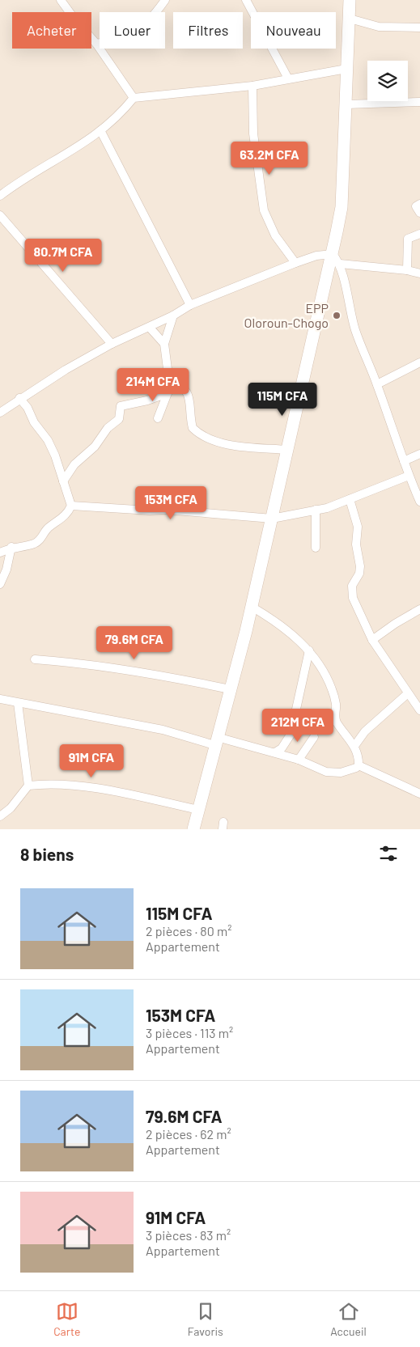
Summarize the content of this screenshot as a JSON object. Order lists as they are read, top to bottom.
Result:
{
  "places": ["EPP Oloroun-Chogo"],
  "page": {
    "chip": [
      "Acheter",
      "Louer",
      "Filtres",
      "Nouveau"
    ],
    "price": [
      "63.2M CFA",
      "80.7M CFA",
      "214M CFA",
      "115M CFA",
      "153M CFA",
      "79.6M CFA",
      "212M CFA",
      "91M CFA"
    ],
    "heading": "8 biens",
    "list": [
      {
        "name": "115M CFA",
        "note": "2 pièces · 80 m² · Appartement"
      },
      {
        "name": "153M CFA",
        "note": "3 pièces · 113 m² · Appartement"
      },
      {
        "name": "79.6M CFA",
        "note": "2 pièces · 62 m² · Appartement"
      },
      {
        "name": "91M CFA",
        "note": "3 pièces · 83 m² · Appartement"
      }
    ],
    "tabs": ["Carte", "Favoris", "Accueil"]
  }
}
